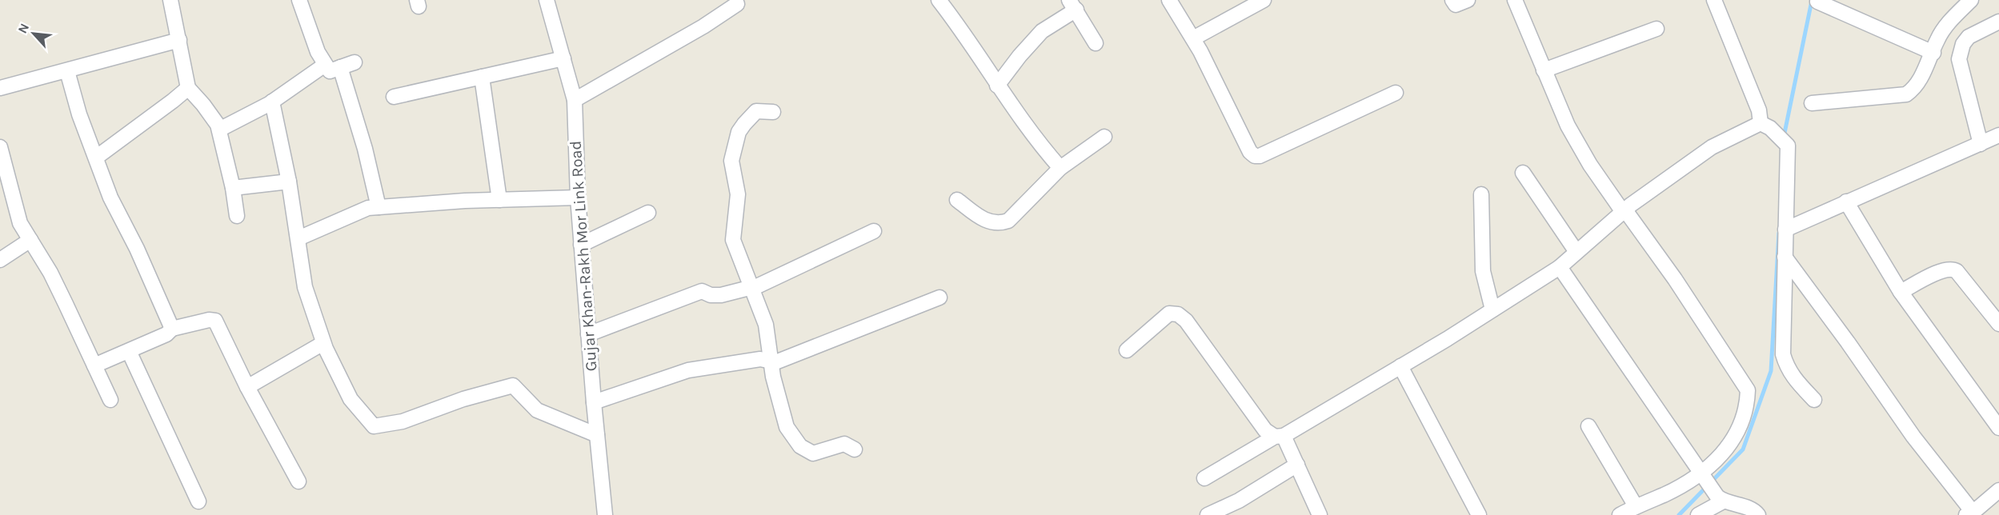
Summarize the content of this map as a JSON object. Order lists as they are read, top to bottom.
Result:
{
  "streets": {
    "street": ["Gujar Khan-Rakh Mor Link Road"]
  },
  "north": "top left"
}
